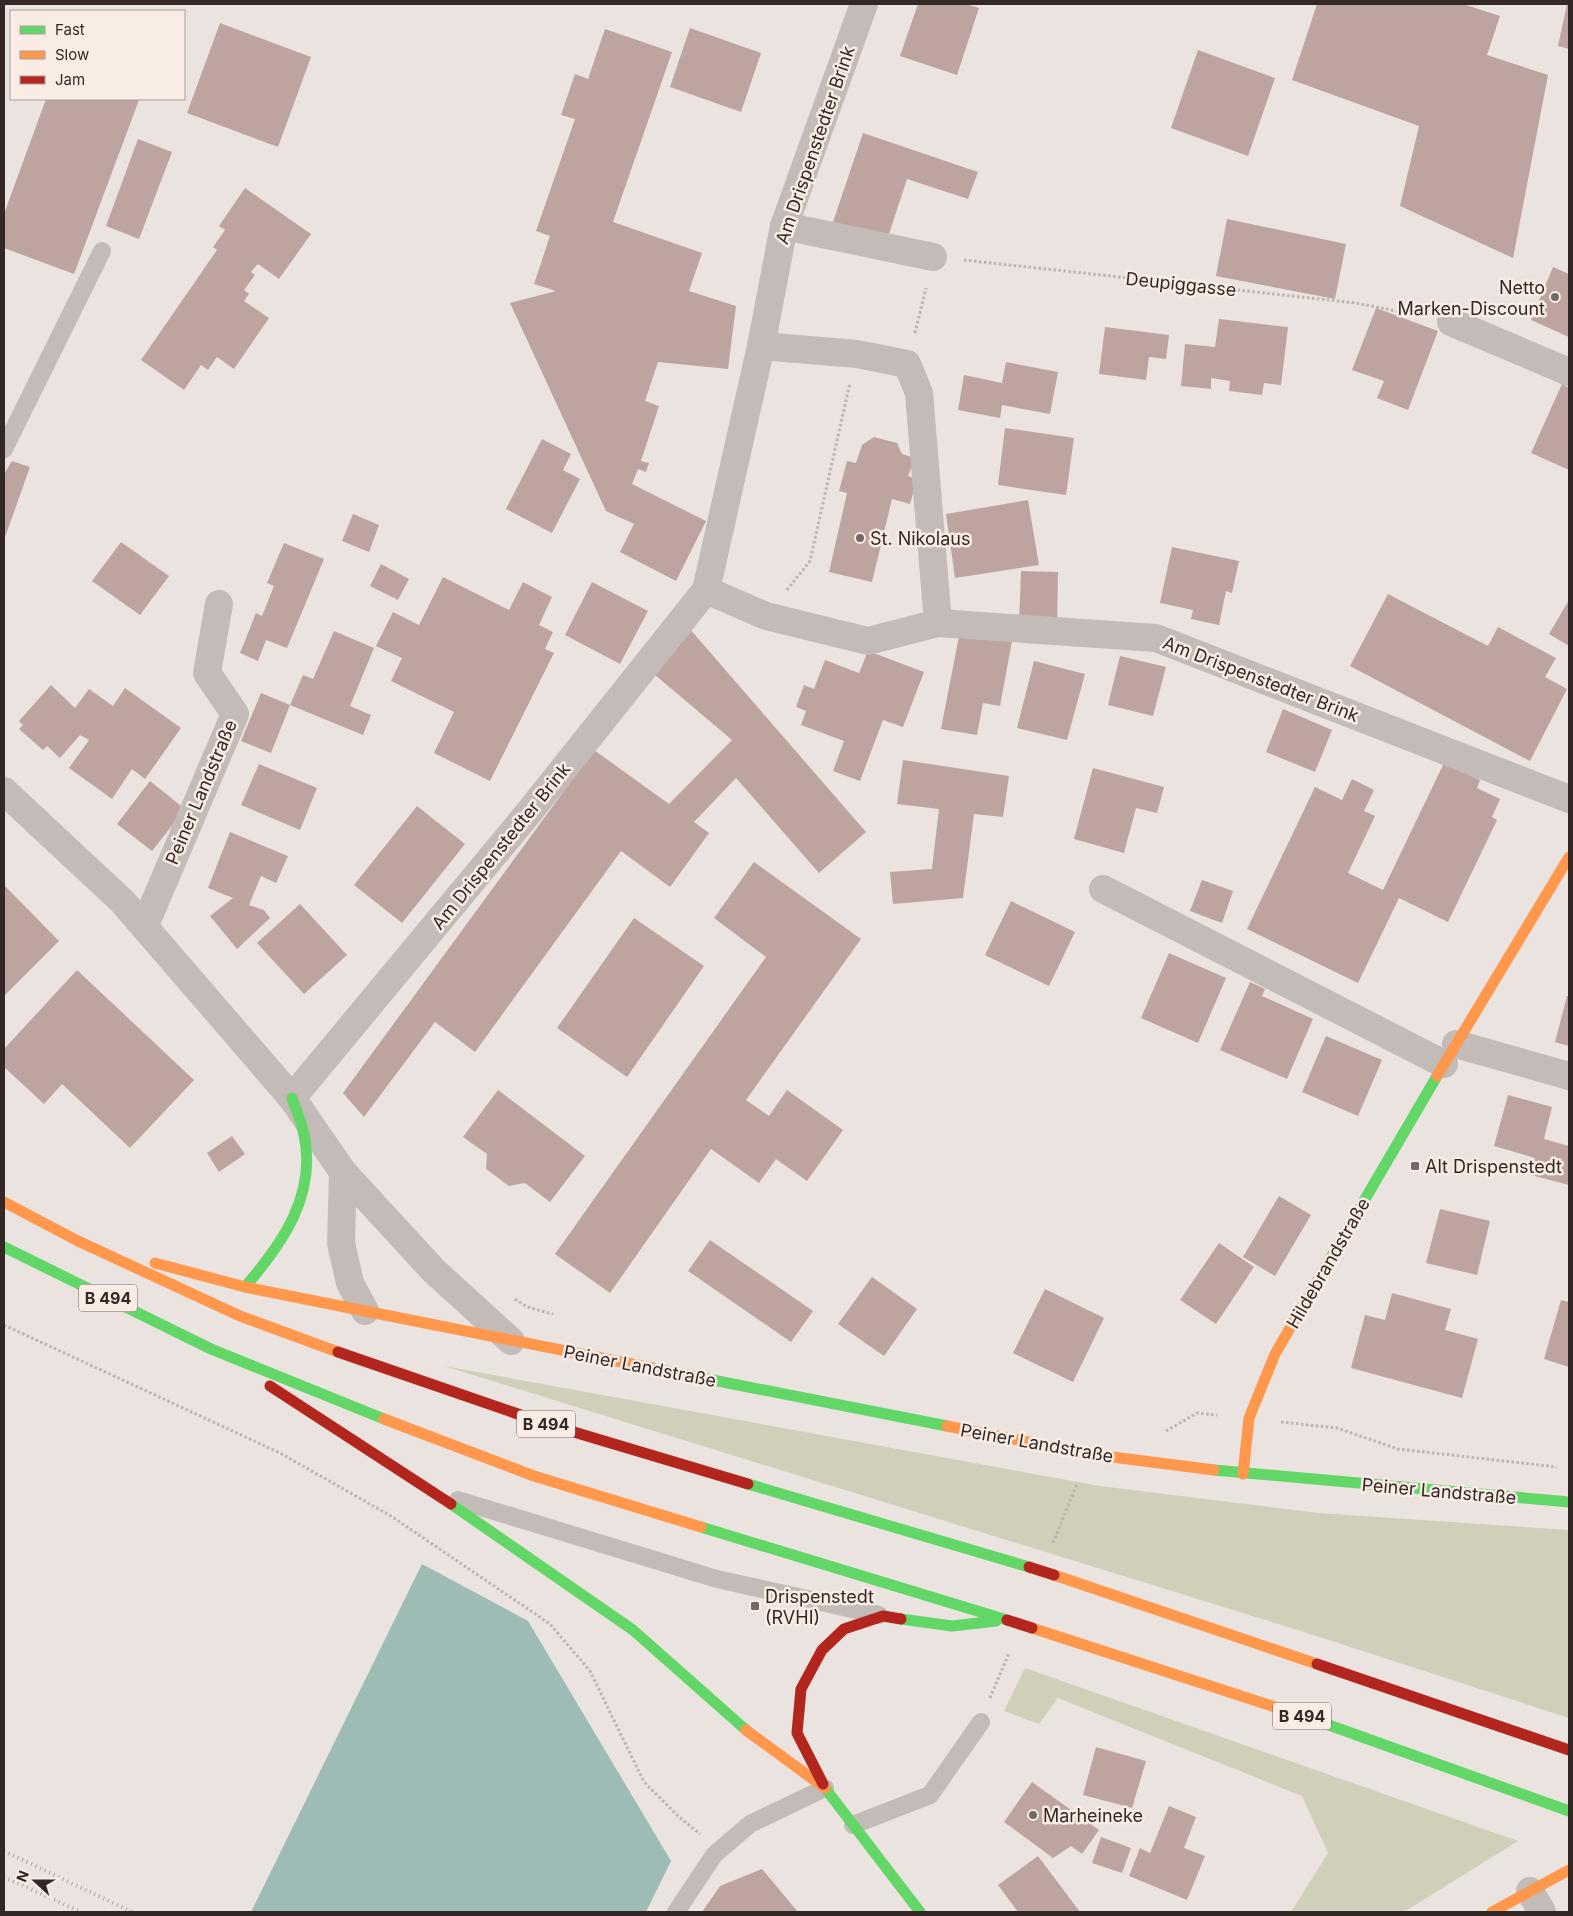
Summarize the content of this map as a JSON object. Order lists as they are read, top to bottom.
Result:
{
  "streets": {
    "main road": ["Peiner Landstraße", "Hildebrandstraße", "B 494"],
    "street": ["Am Drispenstedter Brink"],
    "path": ["Deupiggasse"]
  },
  "crossings": [
    ["Peiner Landstraße", "Hildebrandstraße"],
    ["Peiner Landstraße", "B 494"]
  ],
  "places": {
    "other": ["Netto Marken-Discount", "St. Nikolaus", "Marheineke"],
    "transit": ["Alt Drispenstedt", "Drispenstedt (RVHI)"]
  },
  "legend": ["Fast", "Slow", "Jam"],
  "north": "left"
}
